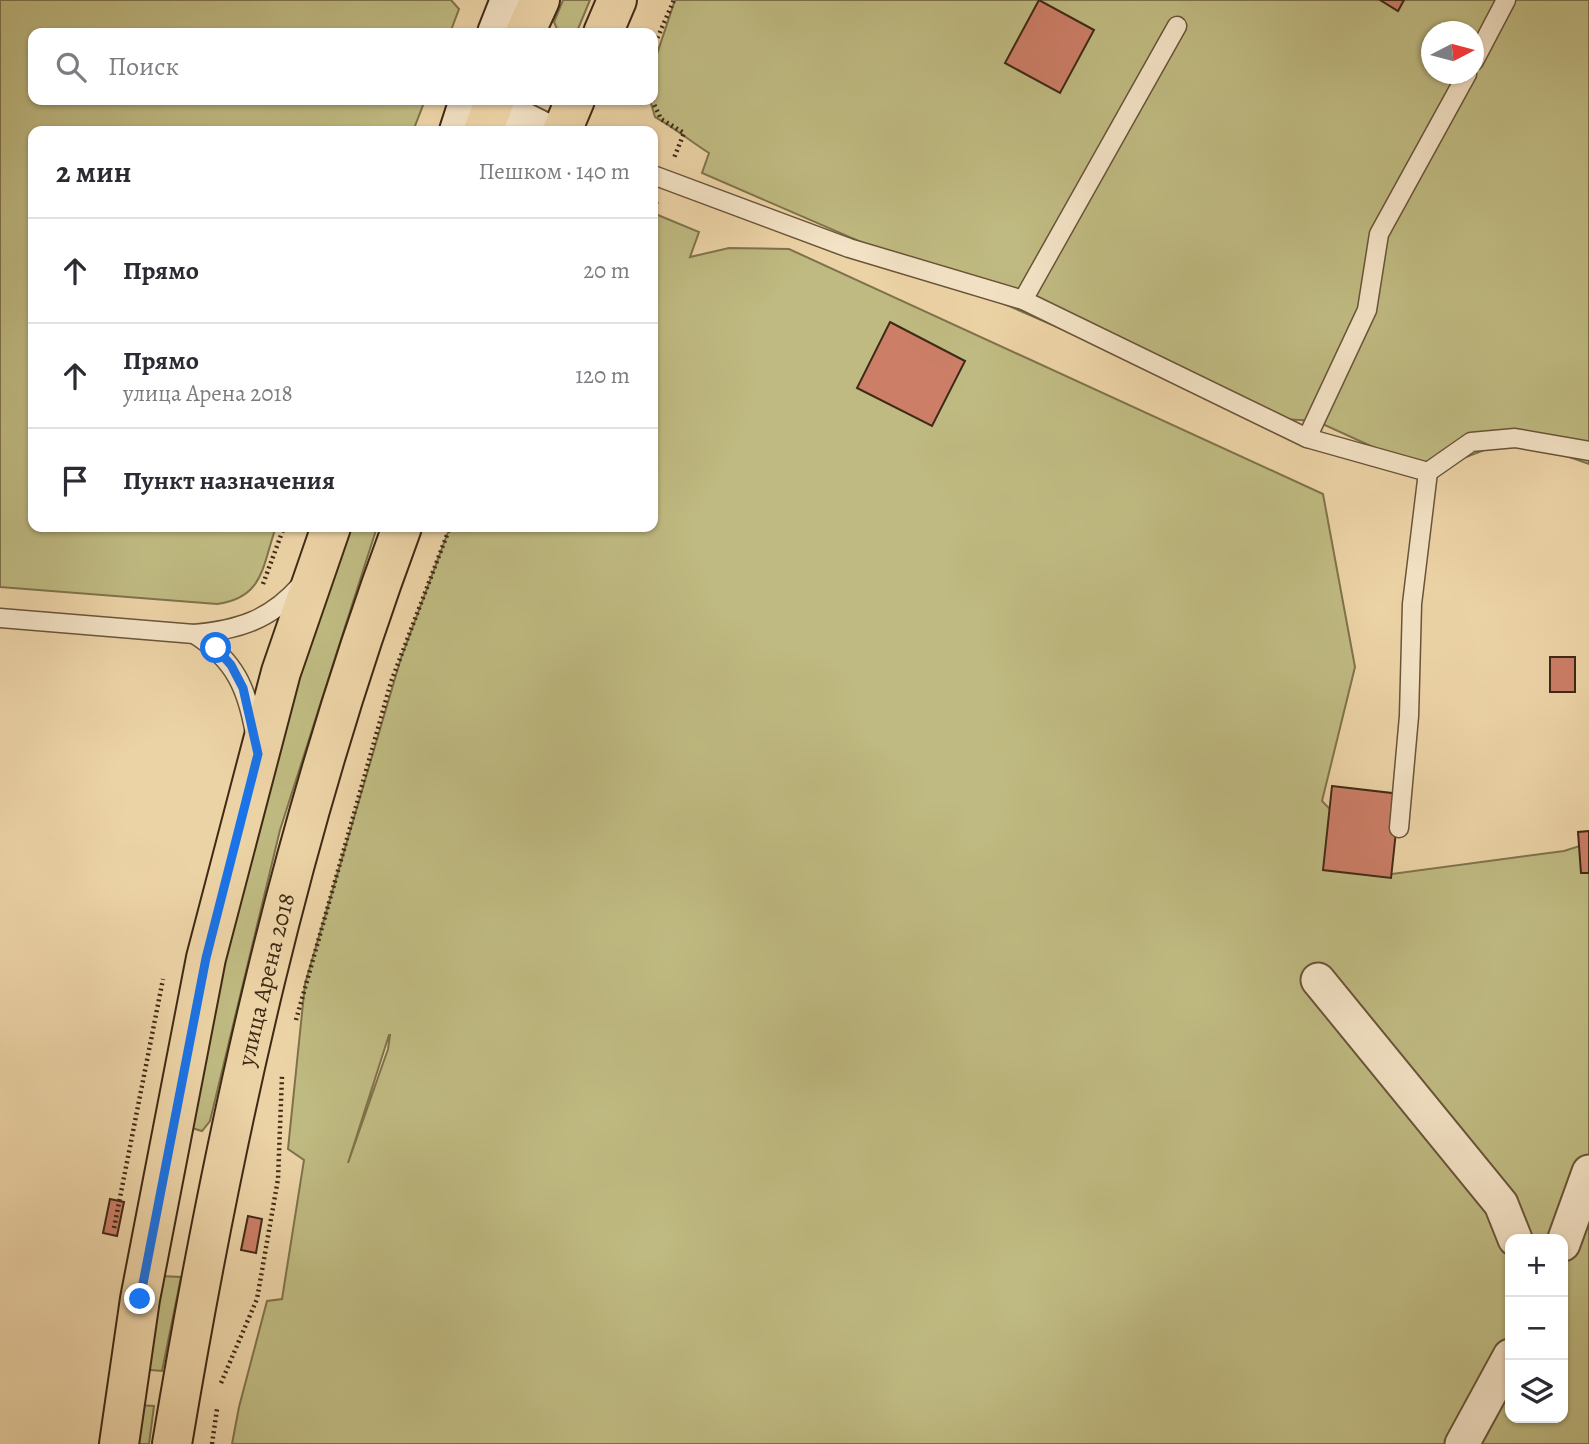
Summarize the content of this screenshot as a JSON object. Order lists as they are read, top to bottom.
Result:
{
  "streets": {
    "main road": ["улица Арена 2018"]
  },
  "north": "right",
  "page": {
    "search": "Поиск",
    "heading": ["2 мин", "Пешком · 140 m"],
    "list": [
      ["Прямо", "20 m"],
      ["Прямо", "улица Арена 2018", "120 m"],
      "Пункт назначения"
    ],
    "map_buttons": ["+", "−"]
  }
}
